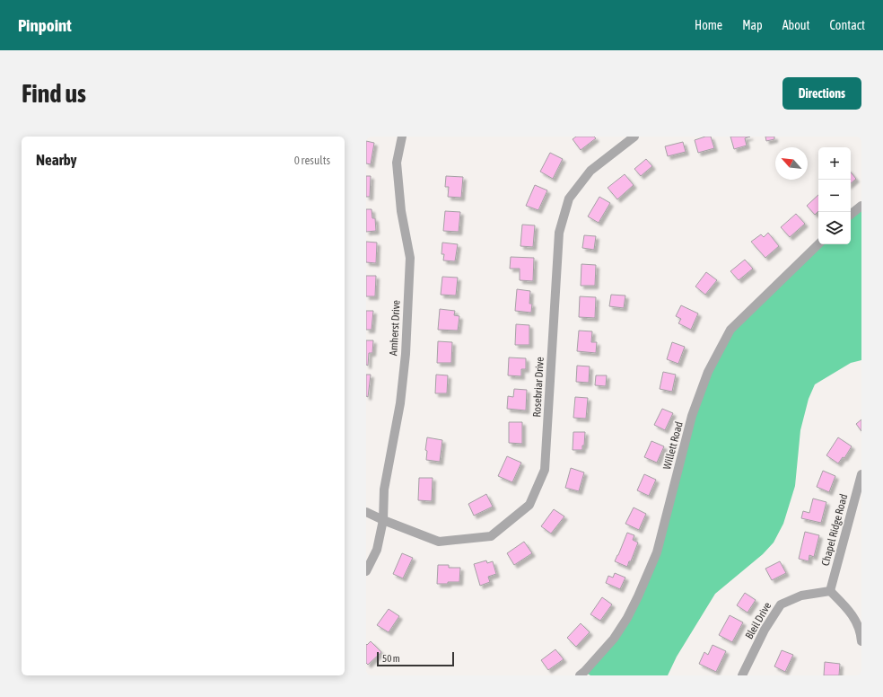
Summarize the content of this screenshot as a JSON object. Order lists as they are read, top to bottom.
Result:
{
  "streets": {
    "street": [
      "Amherst Drive",
      "Rosebriar Drive",
      "Willett Road",
      "Chapel Ridge Road",
      "Bleil Drive"
    ]
  },
  "crossings": [
    ["Amherst Drive", "Rosebriar Drive"],
    ["Chapel Ridge Road", "Bleil Drive"]
  ],
  "scale_bar": "50 m",
  "north": "top left",
  "page": {
    "header": "Pinpoint",
    "nav": [
      "Home",
      "Map",
      "About",
      "Contact"
    ],
    "buttons": "Directions",
    "title": "Find us",
    "heading": ["Nearby", "0 results"],
    "map_buttons": ["+", "−"],
    "scale": "50 m"
  }
}
